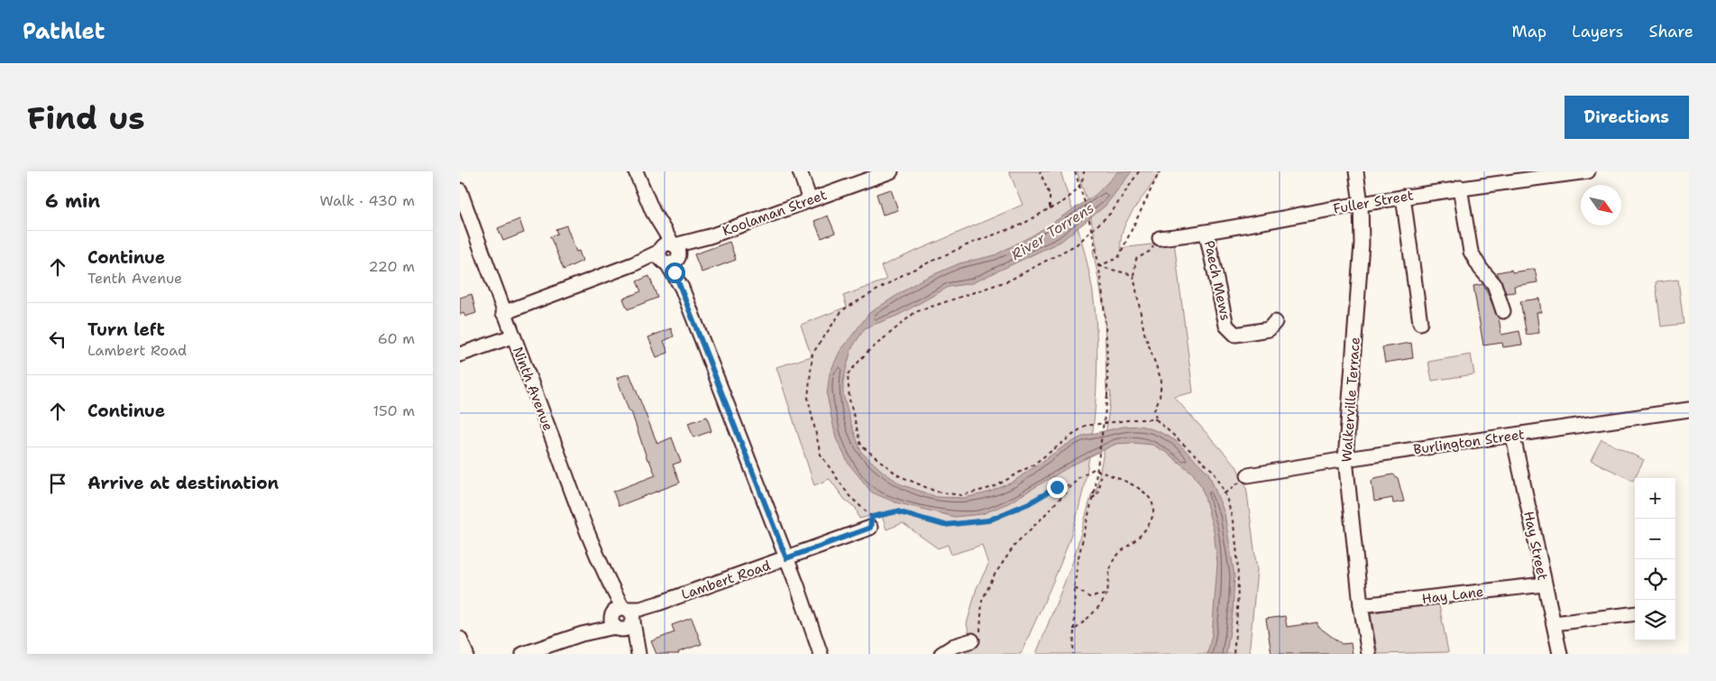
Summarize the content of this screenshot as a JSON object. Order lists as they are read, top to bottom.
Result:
{
  "streets": {
    "street": [
      "Fuller Street",
      "Koolaman Street",
      "Paech Mews",
      "Ninth Avenue",
      "Walkerville Terrace",
      "Burlington Street",
      "Hay Street",
      "Lambert Road",
      "Hay Lane"
    ]
  },
  "crossings": [
    ["Fuller Street", "Paech Mews"],
    ["Fuller Street", "Walkerville Terrace"],
    ["Koolaman Street", "Ninth Avenue"],
    ["Ninth Avenue", "Lambert Road"],
    ["Walkerville Terrace", "Burlington Street"],
    ["Walkerville Terrace", "Hay Lane"],
    ["Burlington Street", "Hay Street"],
    ["Hay Street", "Hay Lane"]
  ],
  "water": ["River Torrens"],
  "north": "bottom right",
  "page": {
    "header": "Pathlet",
    "nav": ["Map", "Layers", "Share"],
    "buttons": "Directions",
    "title": "Find us",
    "heading": ["6 min", "Walk · 430 m"],
    "list": [
      ["Continue", "Tenth Avenue", "220 m"],
      ["Turn left", "Lambert Road", "60 m"],
      ["Continue", "150 m"],
      "Arrive at destination"
    ],
    "map_buttons": ["+", "−"]
  }
}
